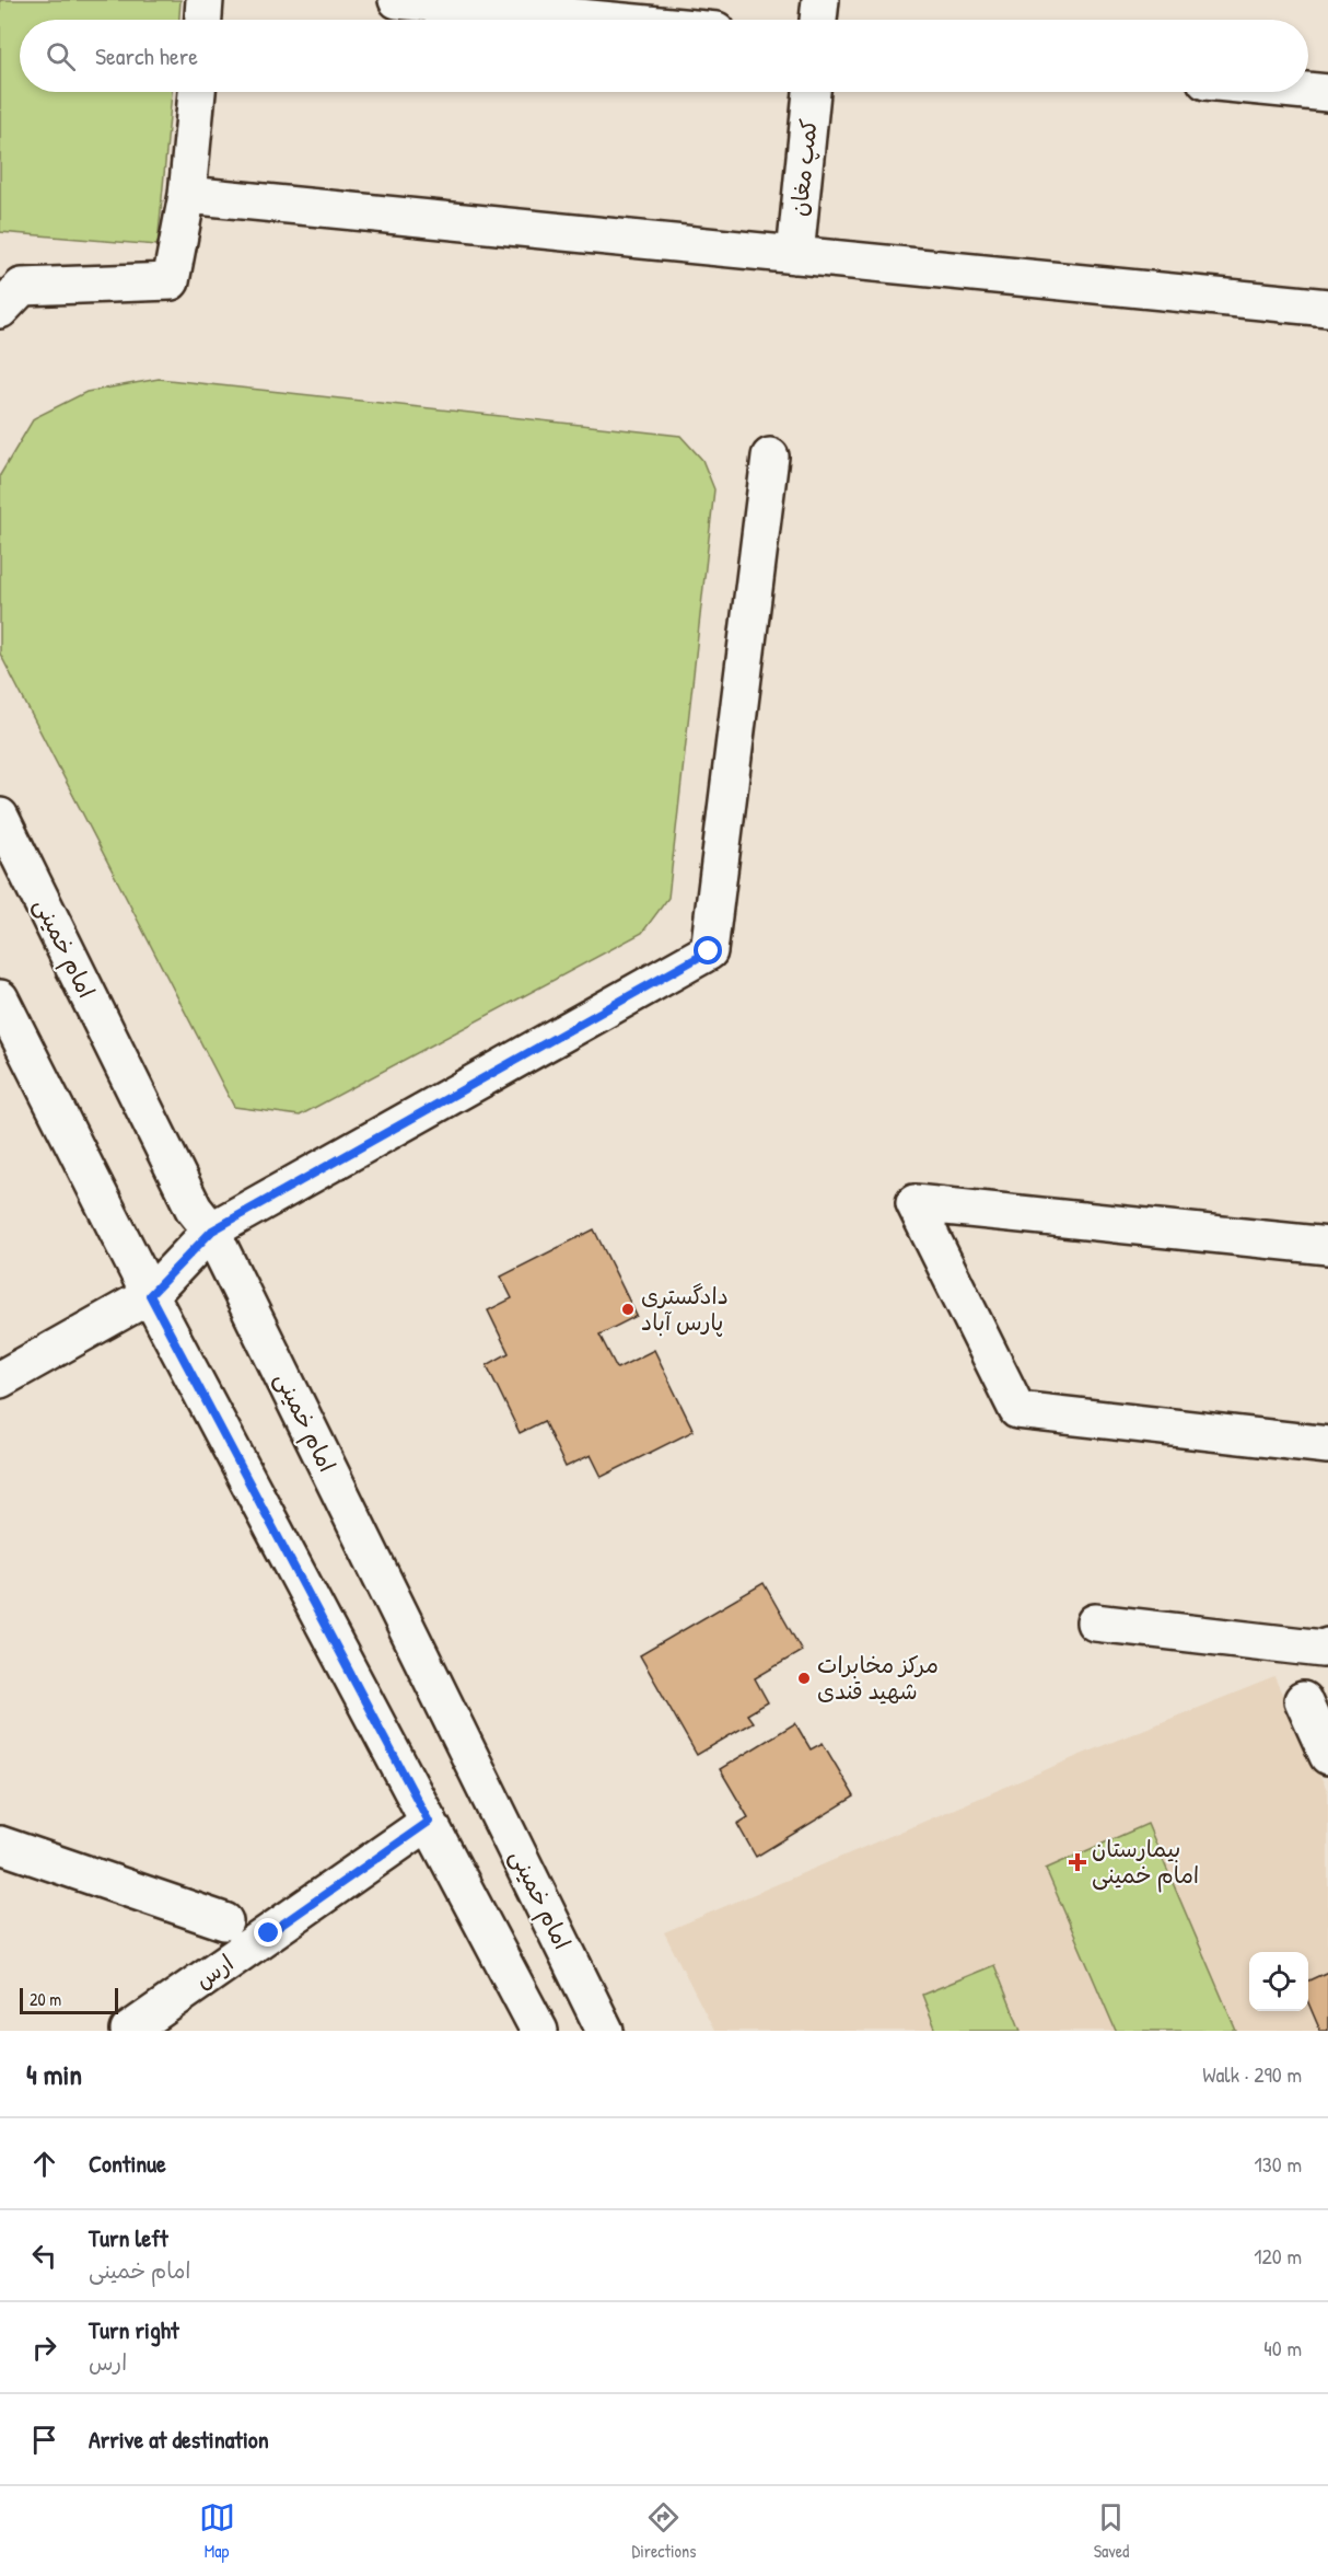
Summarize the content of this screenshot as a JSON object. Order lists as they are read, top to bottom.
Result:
{
  "streets": {
    "street": ["کمپ مغان", "امام خمینی", "ارس"]
  },
  "places": {
    "other": ["دادگستری پارس آباد", "مرکز مخابرات شهید قندی"],
    "health": ["بیمارستان امام خمینی"]
  },
  "scale_bar": "20 m",
  "page": {
    "search": "Search here",
    "scale": "20 m",
    "heading": ["4 min", "Walk · 290 m"],
    "list": [
      ["Continue", "130 m"],
      ["Turn left", "امام خمینی", "120 m"],
      ["Turn right", "ارس", "40 m"],
      "Arrive at destination"
    ],
    "nav": ["Map", "Directions", "Saved"]
  }
}
